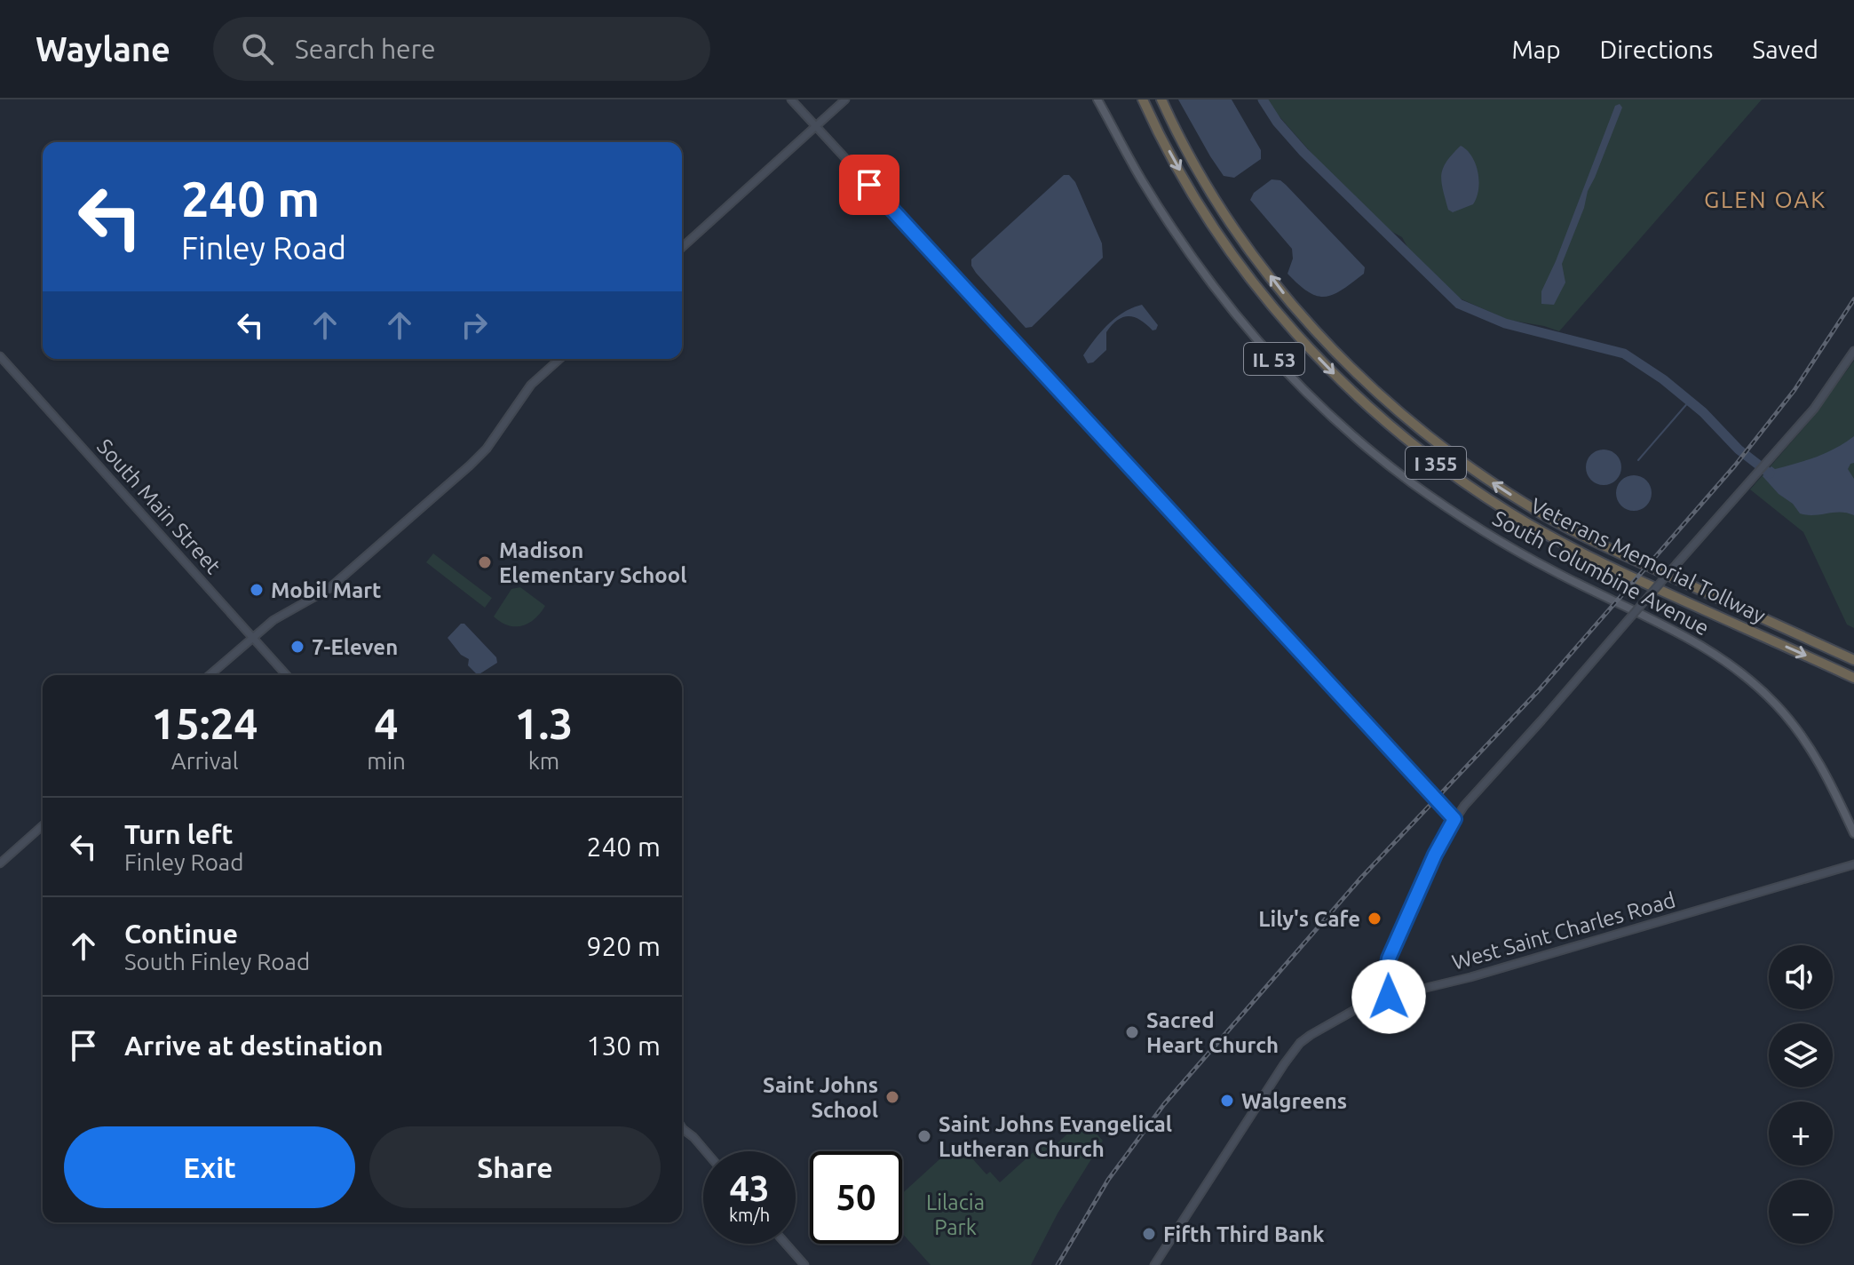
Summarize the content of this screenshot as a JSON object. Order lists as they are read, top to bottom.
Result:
{
  "streets": {
    "highway": ["I 355", "Veterans Memorial Tollway"],
    "main road": [
      "IL 53",
      "South Main Street",
      "South Columbine Avenue",
      "West Saint Charles Road"
    ]
  },
  "districts": ["GLEN OAK"],
  "parks": ["Lilacia Park"],
  "places": [
    "Madison Elementary School",
    "Mobil Mart",
    "7-Eleven",
    "Lily's Cafe",
    "Sacred Heart Church",
    "Saint Johns School",
    "Walgreens",
    "Saint Johns Evangelical Lutheran Church",
    "Fifth Third Bank"
  ],
  "page": {
    "header": "Waylane",
    "search": "Search here",
    "nav": ["Map", "Directions", "Saved"],
    "turn": ["240 m", "Finley Road"],
    "eta": [
      "15:24",
      "Arrival",
      "4",
      "min",
      "1.3",
      "km"
    ],
    "list": [
      {
        "name": "Turn left",
        "note": "Finley Road",
        "value": "240 m"
      },
      {
        "name": "Continue",
        "note": "South Finley Road",
        "value": "920 m"
      },
      {
        "name": "Arrive at destination",
        "value": "130 m"
      }
    ],
    "map_buttons": ["+", "−"],
    "buttons": ["Exit", "Share"],
    "speed": "43 km/h",
    "limit": "50"
  }
}
